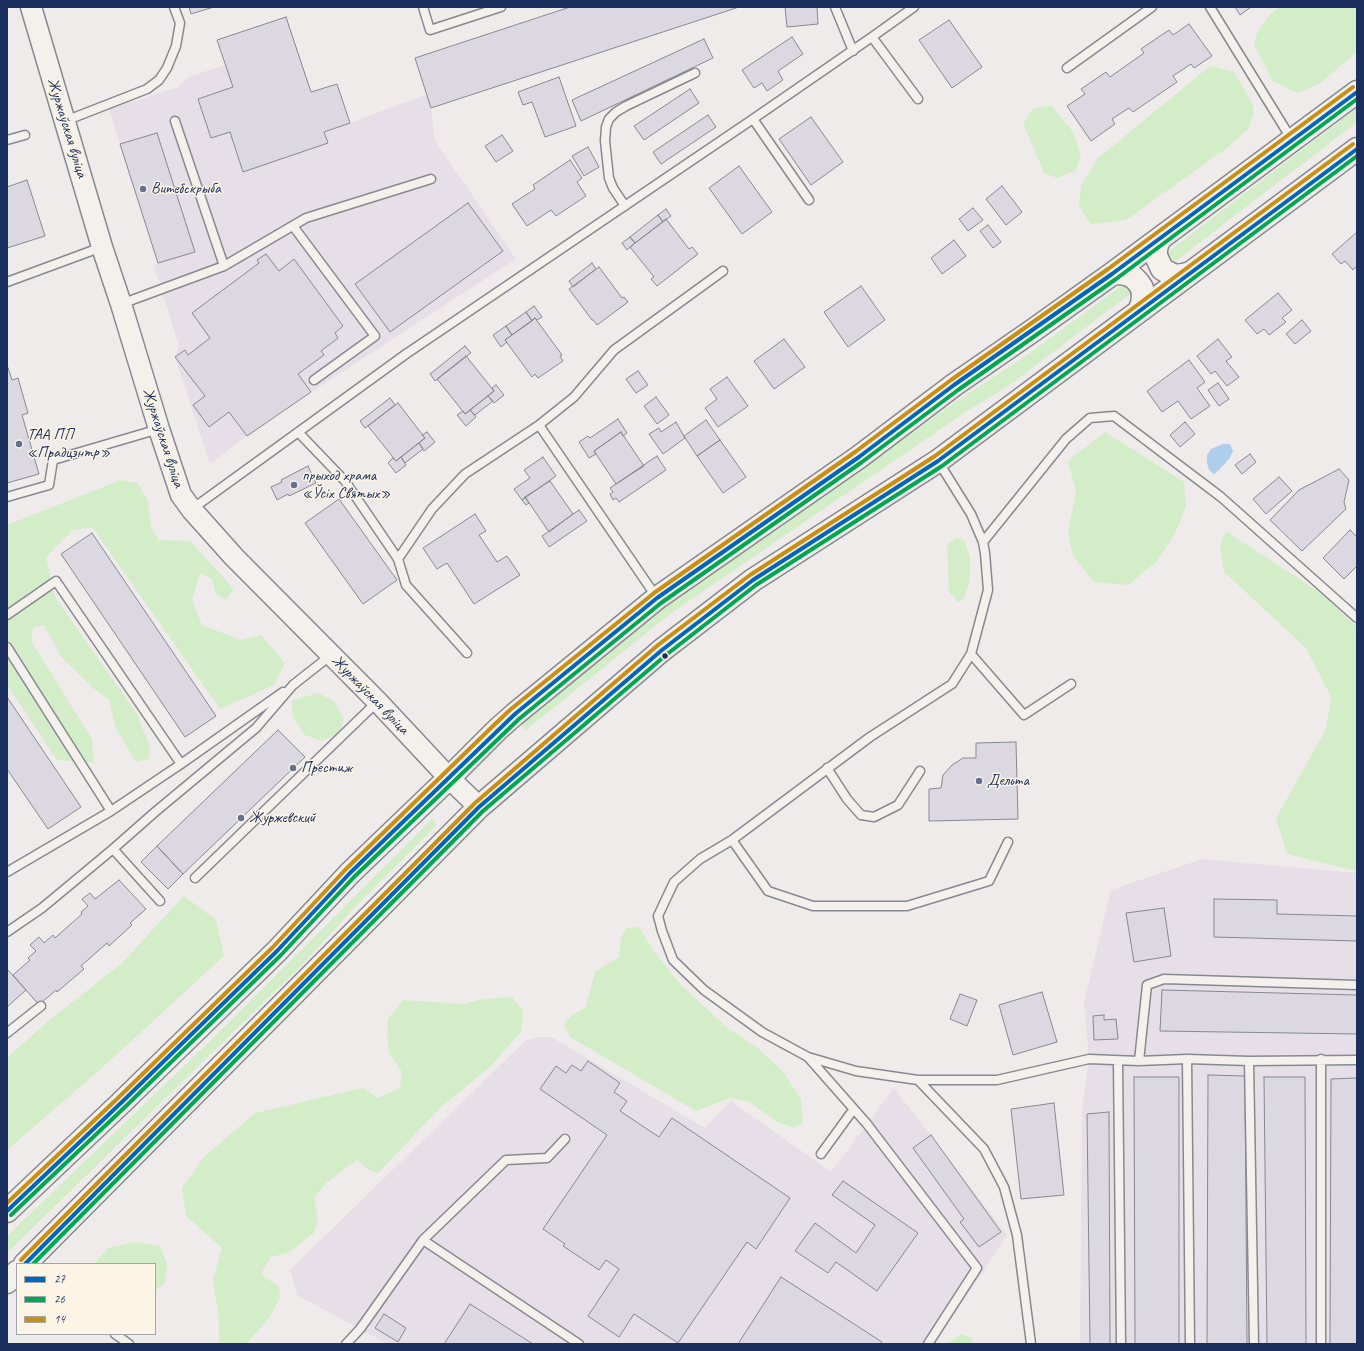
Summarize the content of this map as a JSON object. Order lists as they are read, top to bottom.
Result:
{
  "streets": {
    "street": ["Журжаўская вуліца"]
  },
  "places": [
    "Витебскрыба",
    "ТАА ПП «Прадцэнтр»",
    "прыход храма «Ўсіх Святых»",
    "Престиж",
    "Дельта",
    "Журжевский"
  ],
  "lines": ["transit line 14", "transit line 27", "transit line 26"],
  "legend": ["27", "26", "14"]
}
